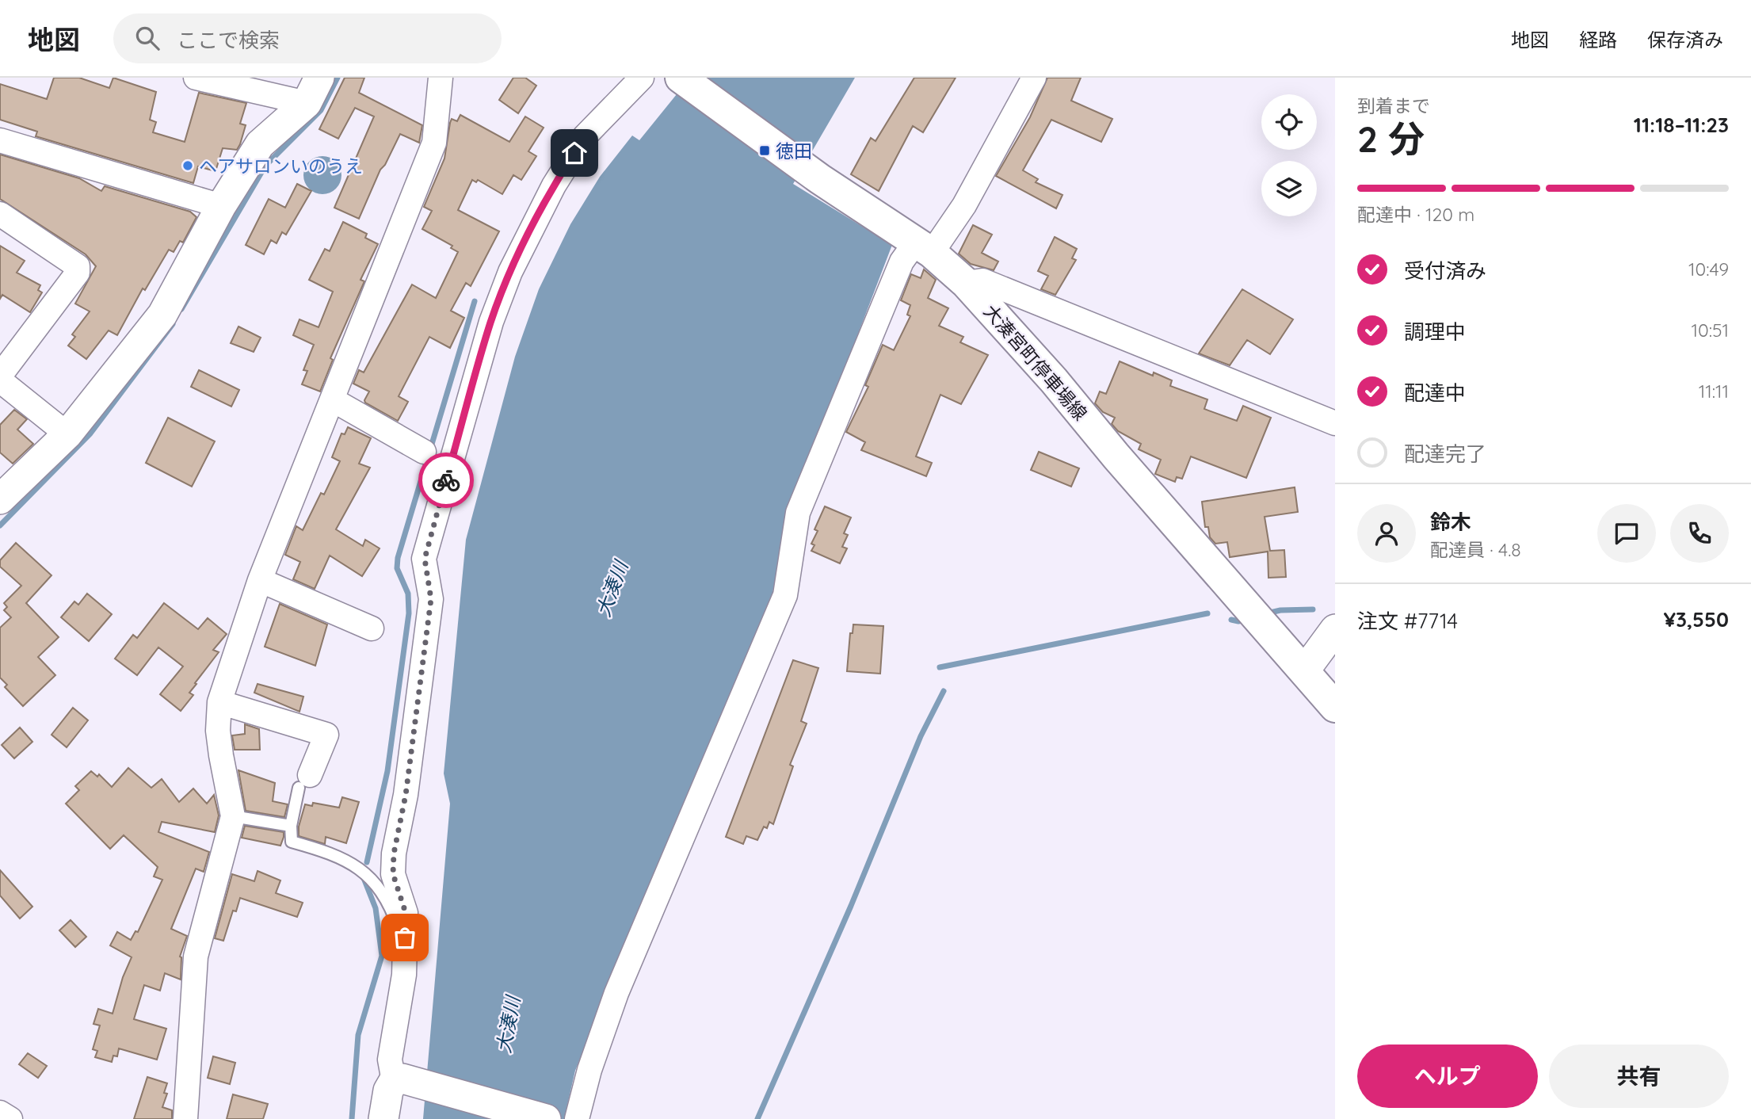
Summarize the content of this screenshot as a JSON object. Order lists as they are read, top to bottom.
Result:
{
  "streets": {
    "main road": ["大湊宮町停車場線"]
  },
  "water": ["大湊川"],
  "places": {
    "transit": ["徳田"],
    "other": ["ヘアサロンいのうえ"]
  },
  "page": {
    "header": "地図",
    "search": "ここで検索",
    "nav": ["地図", "経路", "保存済み"],
    "heading": ["2 分", "到着まで", "11:18–11:23"],
    "panel": [
      "鈴木",
      "配達員 · 4.8",
      "注文 #7714",
      "¥3,550"
    ],
    "bar": "配達中 · 120 m",
    "list": [
      ["受付済み", "10:49"],
      ["調理中", "10:51"],
      ["配達中", "11:11"],
      "配達完了"
    ],
    "buttons": ["ヘルプ", "共有"]
  }
}
